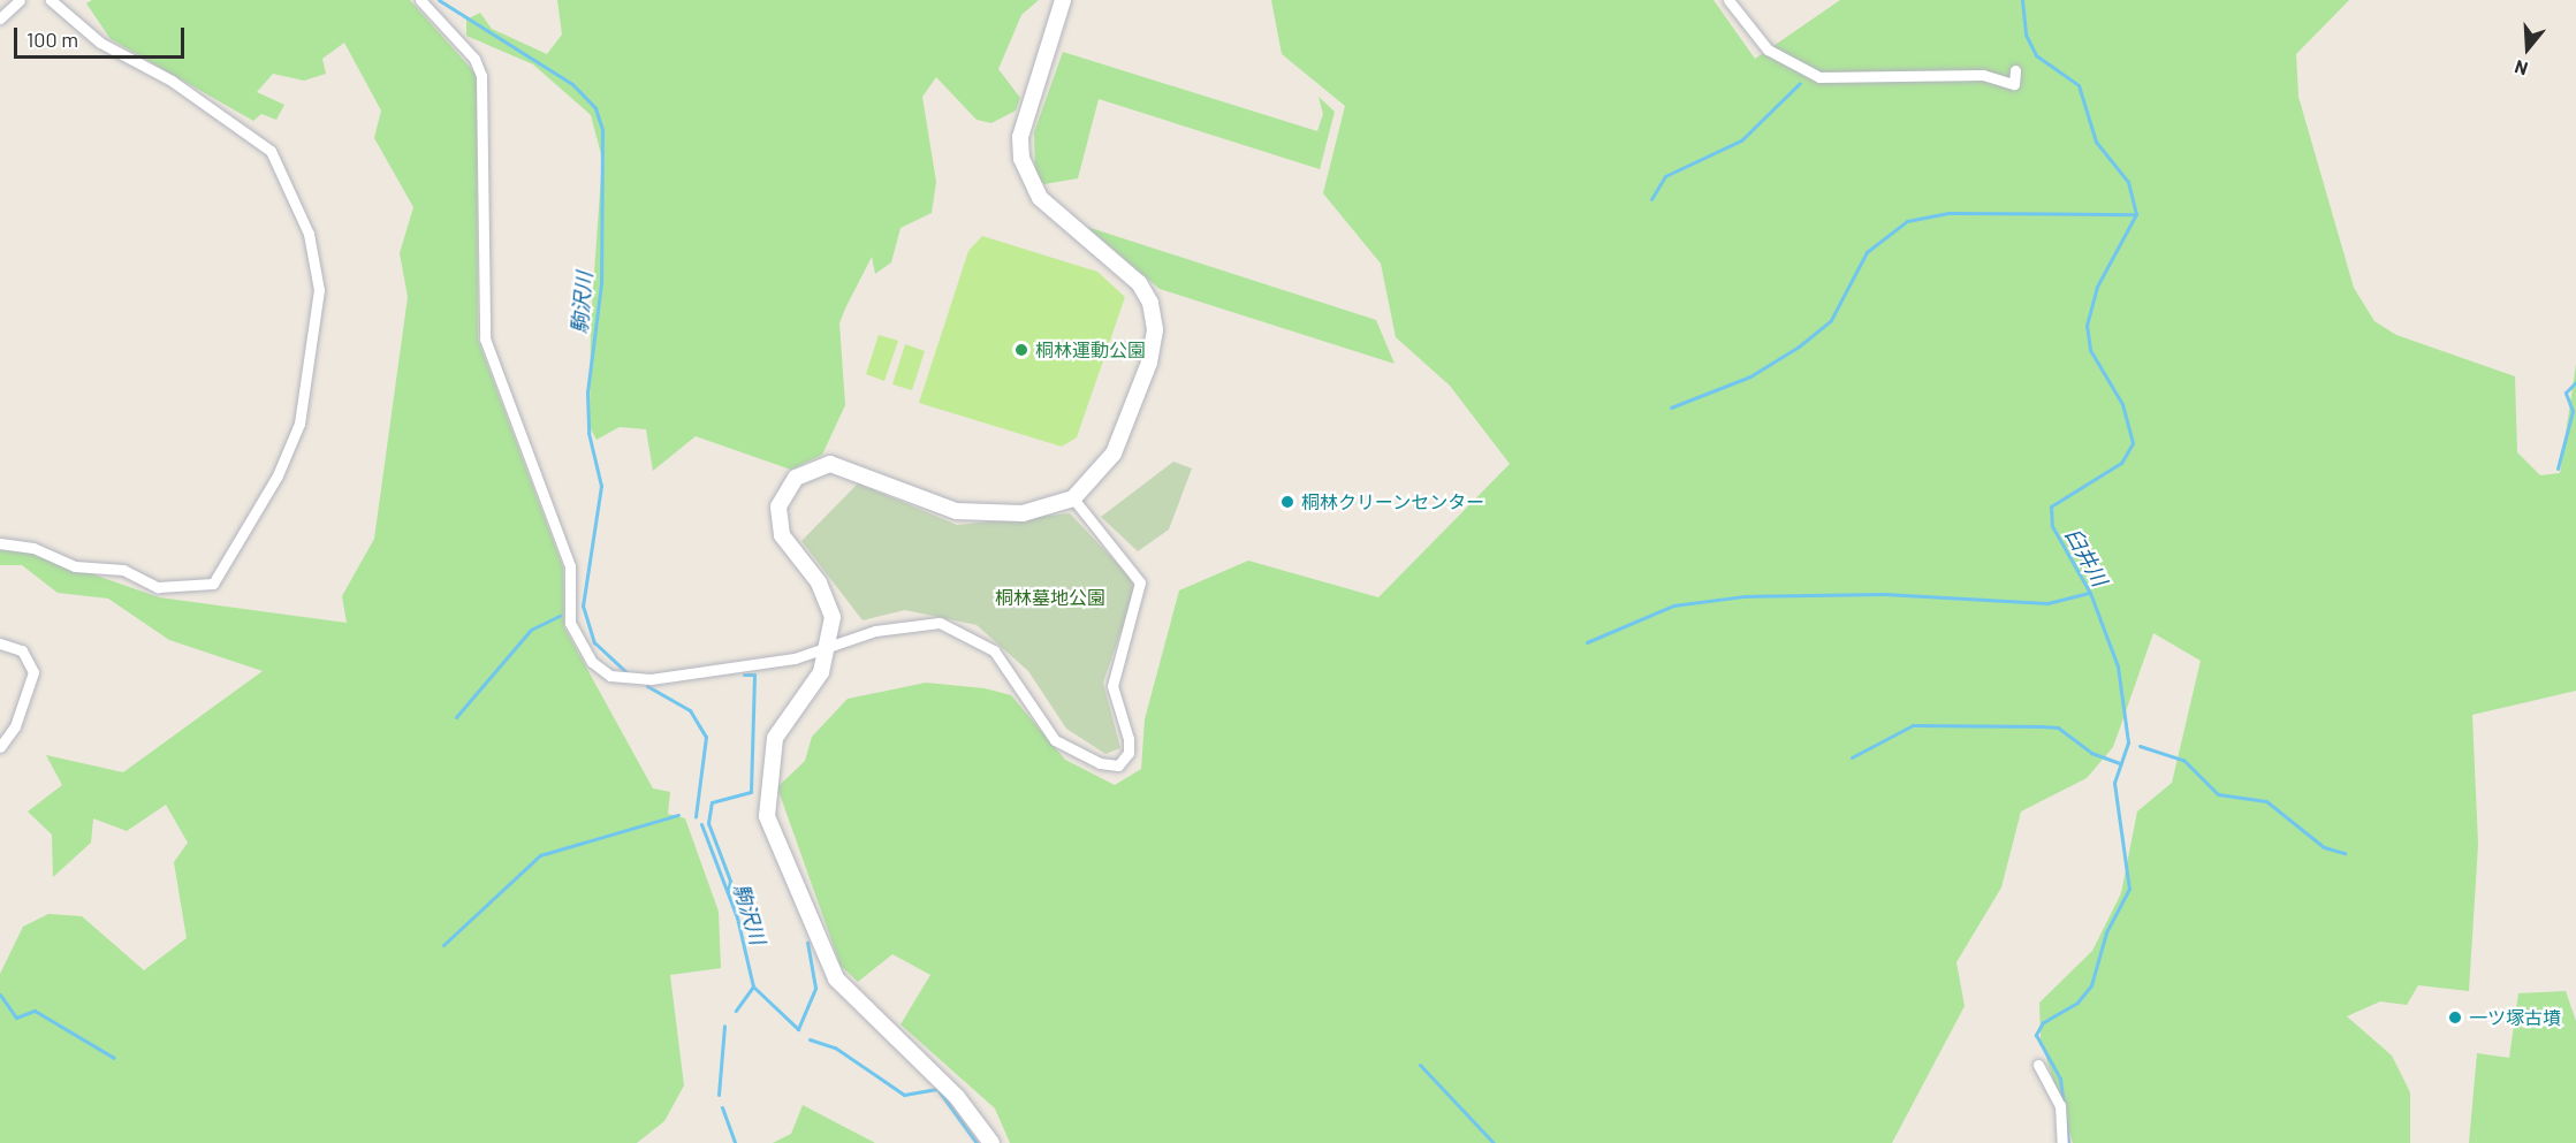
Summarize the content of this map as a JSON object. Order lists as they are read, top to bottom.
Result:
{
  "water": ["駒沢川", "臼井川"],
  "parks": ["桐林墓地公園"],
  "places": ["桐林運動公園", "桐林クリーンセンター", "一ツ塚古墳"],
  "scale_bar": "100 m",
  "north": "bottom"
}
